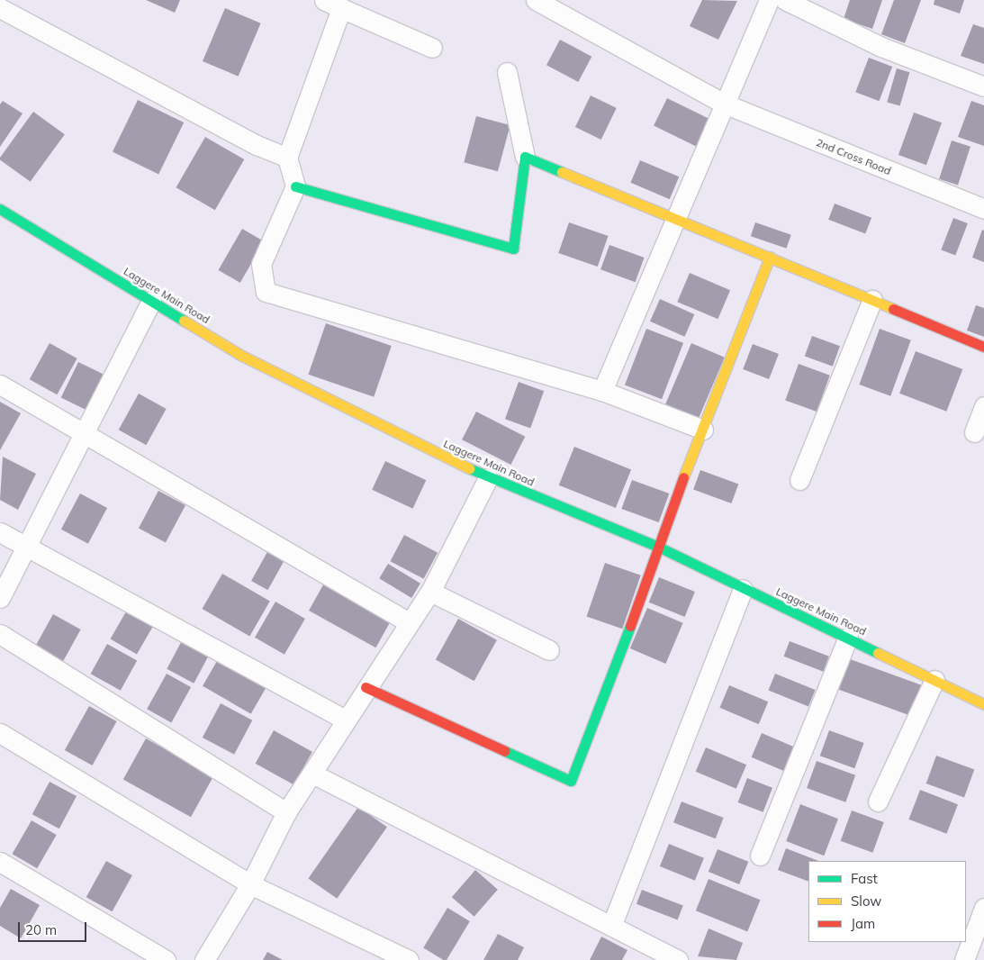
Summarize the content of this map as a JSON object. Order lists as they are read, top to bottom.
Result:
{
  "streets": {
    "street": ["2nd Cross Road", "Laggere Main Road"]
  },
  "legend": ["Fast", "Slow", "Jam"],
  "scale_bar": "20 m"
}
